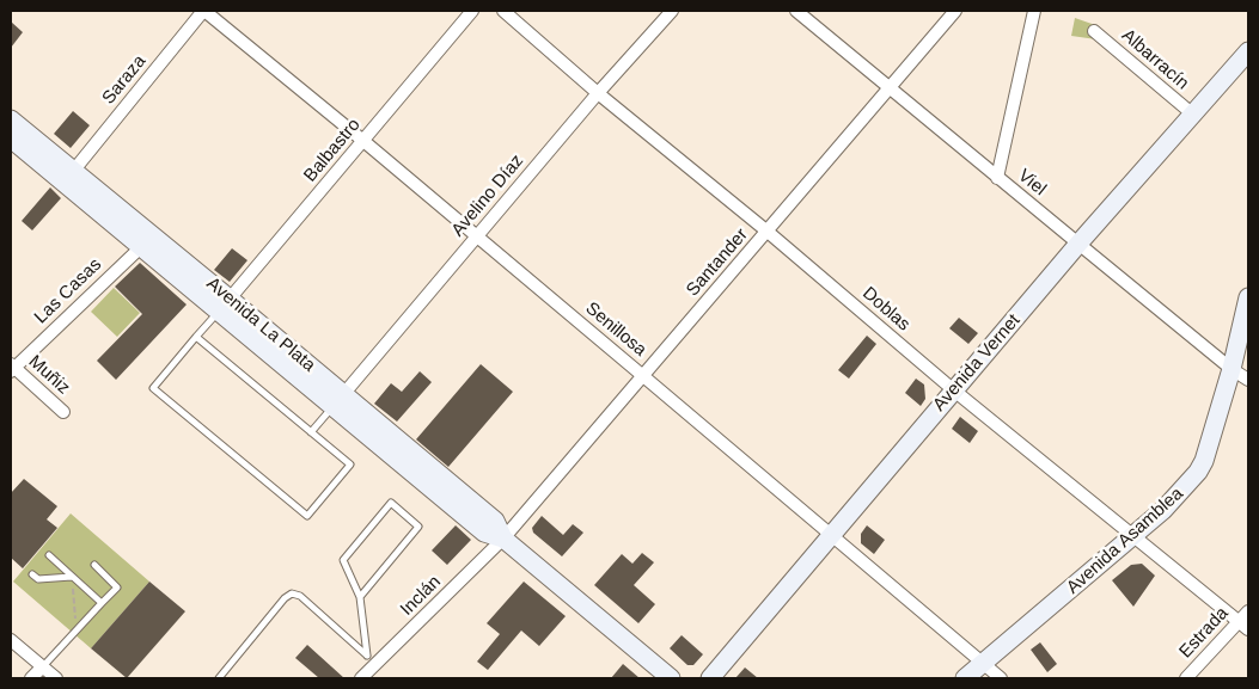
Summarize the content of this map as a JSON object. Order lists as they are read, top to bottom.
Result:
{
  "streets": {
    "main road": ["Avenida La Plata", "Avenida Vernet", "Avenida Asamblea"],
    "street": [
      "Albarracín",
      "Saraza",
      "Balbastro",
      "Viel",
      "Avelino Díaz",
      "Santander",
      "Las Casas",
      "Doblas",
      "Senillosa",
      "Muñiz",
      "Inclán",
      "Estrada"
    ]
  },
  "crossings": [
    ["Albarracín", "Avenida Vernet"],
    ["Saraza", "Avenida La Plata"],
    ["Saraza", "Senillosa"],
    ["Balbastro", "Avenida La Plata"],
    ["Balbastro", "Senillosa"],
    ["Viel", "Santander"],
    ["Viel", "Avenida Vernet"],
    ["Viel", "Avenida Asamblea"],
    ["Avelino Díaz", "Doblas"],
    ["Avelino Díaz", "Avenida La Plata"],
    ["Avelino Díaz", "Senillosa"],
    ["Santander", "Doblas"],
    ["Santander", "Avenida La Plata"],
    ["Santander", "Senillosa"],
    ["Santander", "Inclán"],
    ["Las Casas", "Avenida La Plata"],
    ["Las Casas", "Muñiz"],
    ["Doblas", "Avenida Vernet"],
    ["Doblas", "Avenida Asamblea"],
    ["Doblas", "Estrada"],
    ["Avenida La Plata", "Inclán"],
    ["Senillosa", "Avenida Vernet"],
    ["Senillosa", "Avenida Asamblea"]
  ]
}
